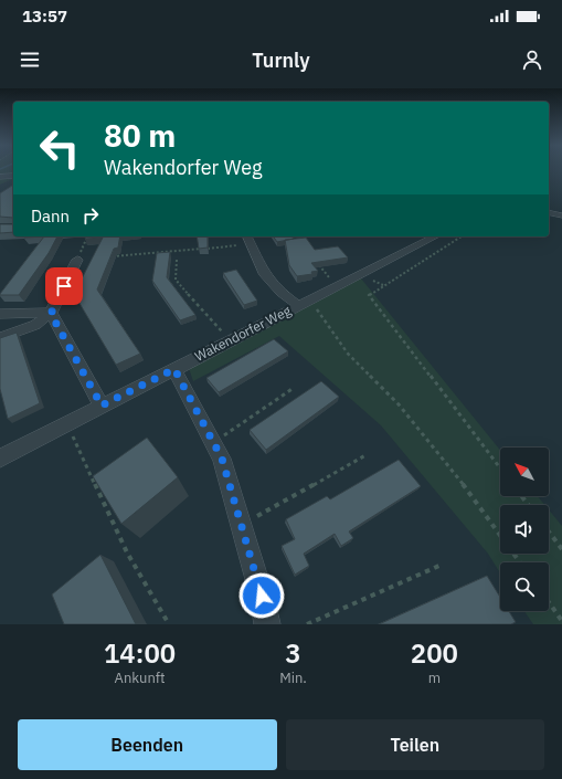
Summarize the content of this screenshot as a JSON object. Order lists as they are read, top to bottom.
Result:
{
  "streets": {
    "street": ["Wakendorfer Weg"]
  },
  "north": "top left",
  "page": {
    "status": "13:57",
    "header": "Turnly",
    "turn": ["80 m", "Wakendorfer Weg"],
    "then": "Dann",
    "eta": [
      "14:00",
      "Ankunft",
      "3",
      "Min.",
      "200",
      "m"
    ],
    "buttons": ["Beenden", "Teilen"]
  }
}
